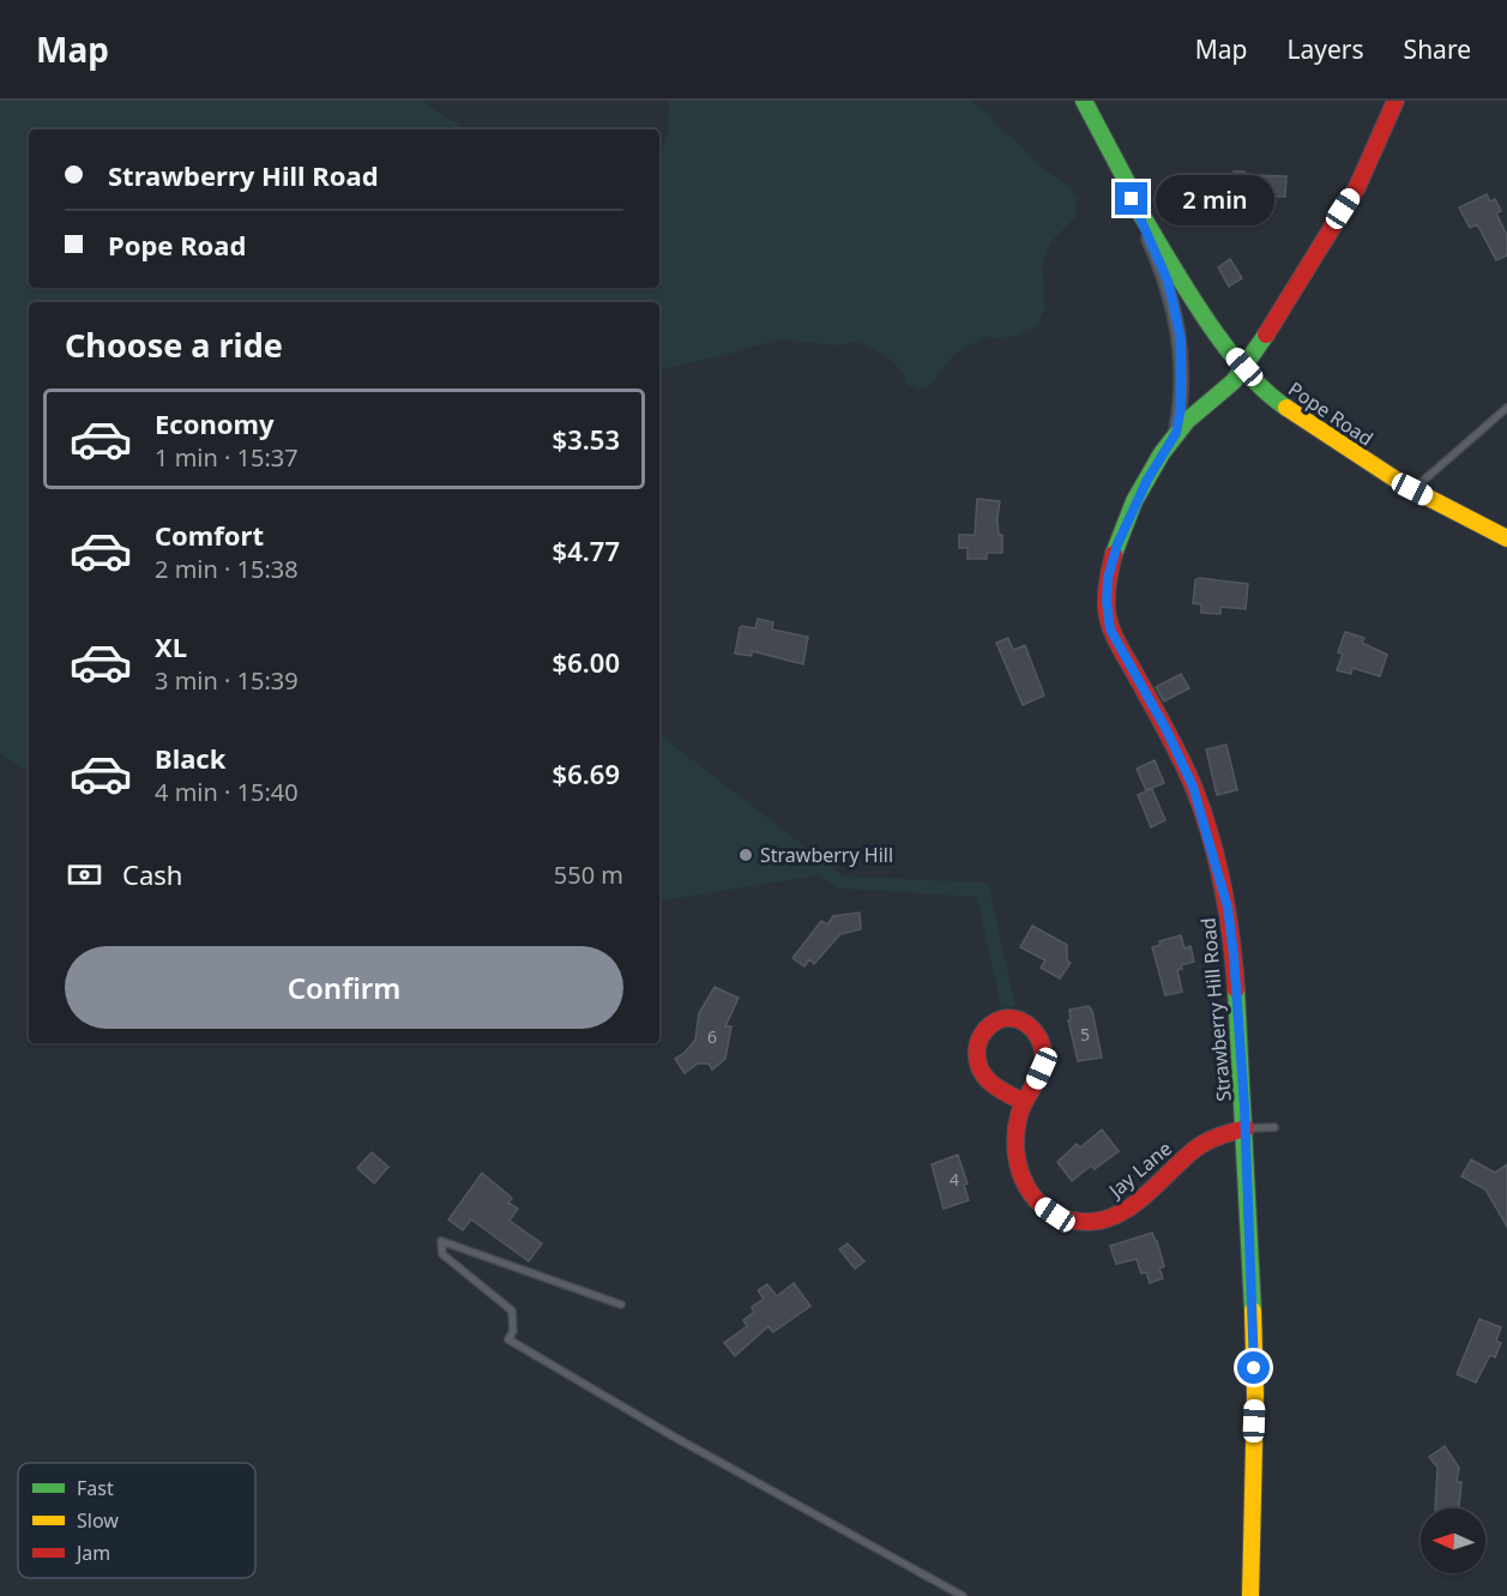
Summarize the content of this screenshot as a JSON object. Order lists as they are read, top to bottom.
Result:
{
  "streets": {
    "street": ["Pope Road", "Strawberry Hill Road", "Jay Lane"]
  },
  "crossings": [
    ["Pope Road", "Strawberry Hill Road"],
    ["Strawberry Hill Road", "Jay Lane"]
  ],
  "places": ["Strawberry Hill"],
  "house_numbers": ["5", "6", "4"],
  "legend": ["Fast", "Slow", "Jam"],
  "north": "left",
  "page": {
    "header": "Map",
    "nav": ["Map", "Layers", "Share"],
    "banner": ["Strawberry Hill Road", "Pope Road"],
    "bubble": "2 min",
    "heading": "Choose a ride",
    "list": [
      {
        "name": "Economy",
        "note": "1 min · 15:37",
        "value": "$3.53"
      },
      {
        "name": "Comfort",
        "note": "2 min · 15:38",
        "value": "$4.77"
      },
      {
        "name": "XL",
        "note": "3 min · 15:39",
        "value": "$6.00"
      },
      {
        "name": "Black",
        "note": "4 min · 15:40",
        "value": "$6.69"
      }
    ],
    "pay": ["Cash", "550 m"],
    "buttons": "Confirm"
  }
}
